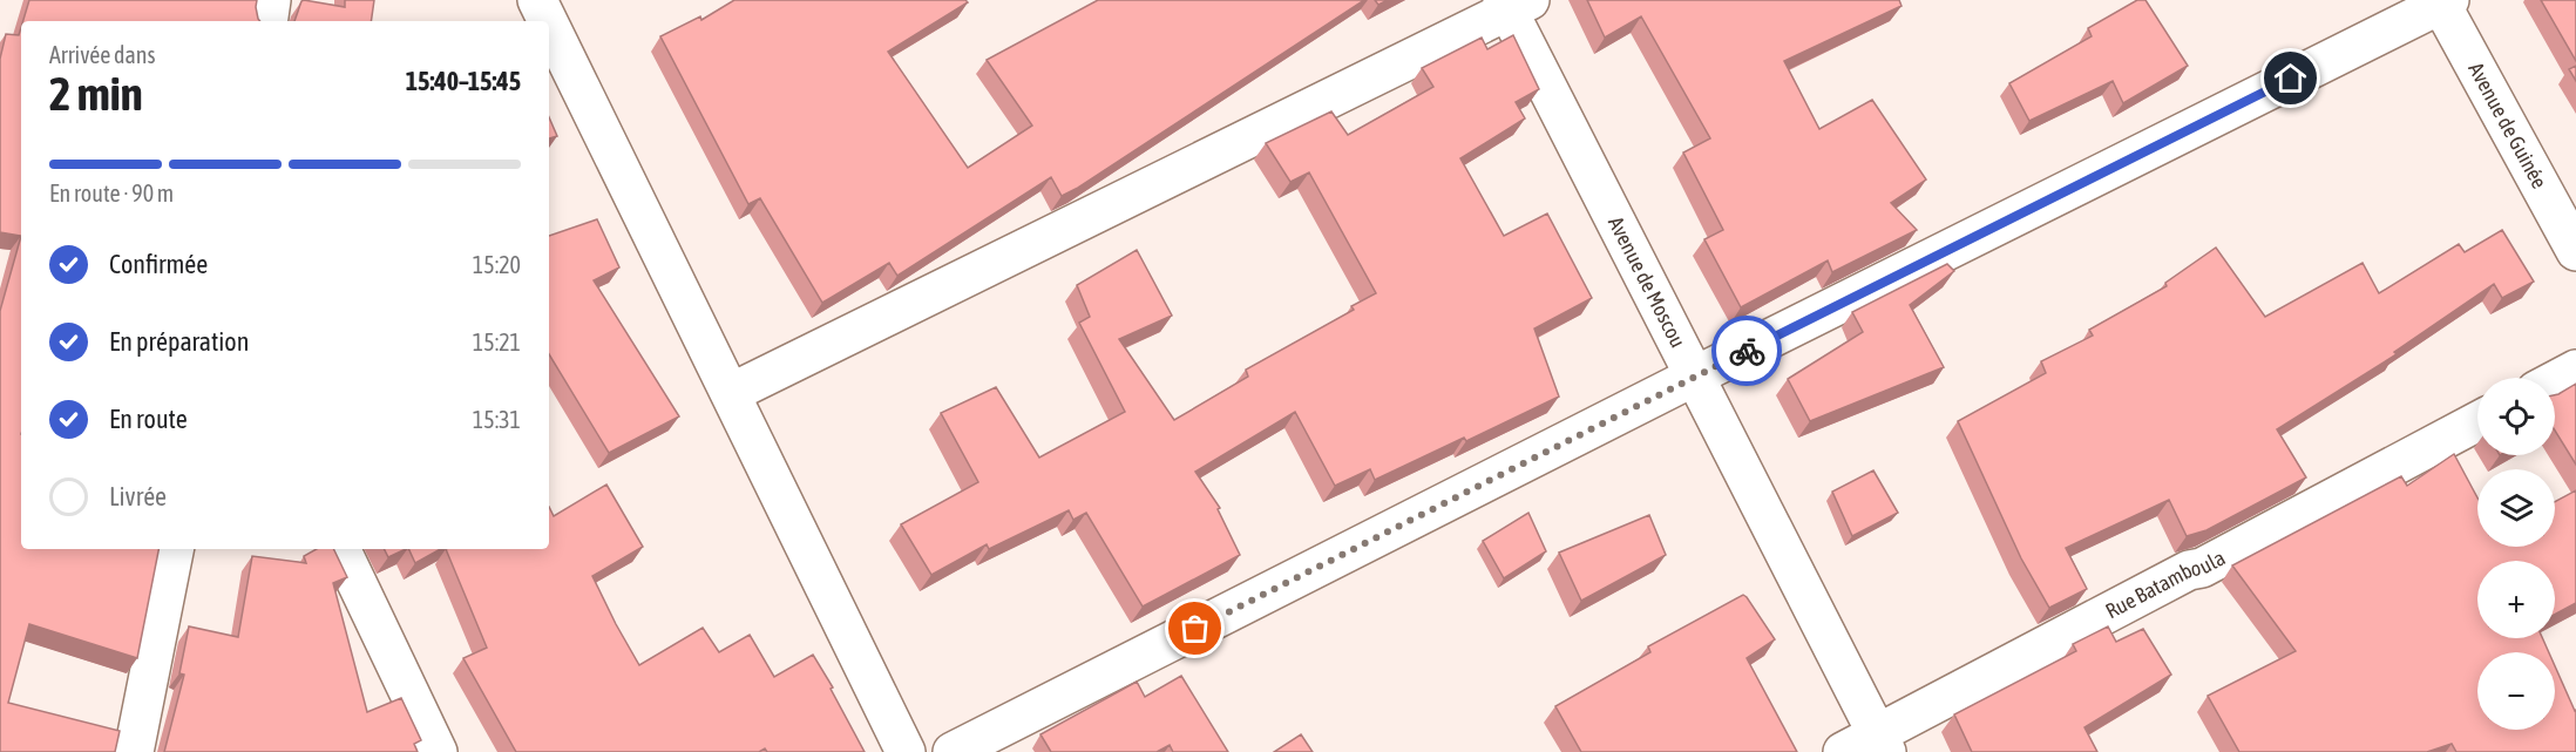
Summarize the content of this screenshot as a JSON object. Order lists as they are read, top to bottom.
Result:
{
  "streets": {
    "street": ["Avenue de Guinée", "Avenue de Moscou", "Rue Batamboula"]
  },
  "crossings": [
    ["Avenue de Moscou", "Rue Batamboula"]
  ],
  "page": {
    "heading": ["2 min", "Arrivée dans", "15:40–15:45"],
    "bar": "En route · 90 m",
    "list": [
      ["Confirmée", "15:20"],
      ["En préparation", "15:21"],
      ["En route", "15:31"],
      "Livrée"
    ],
    "map_buttons": ["+", "−"]
  }
}
